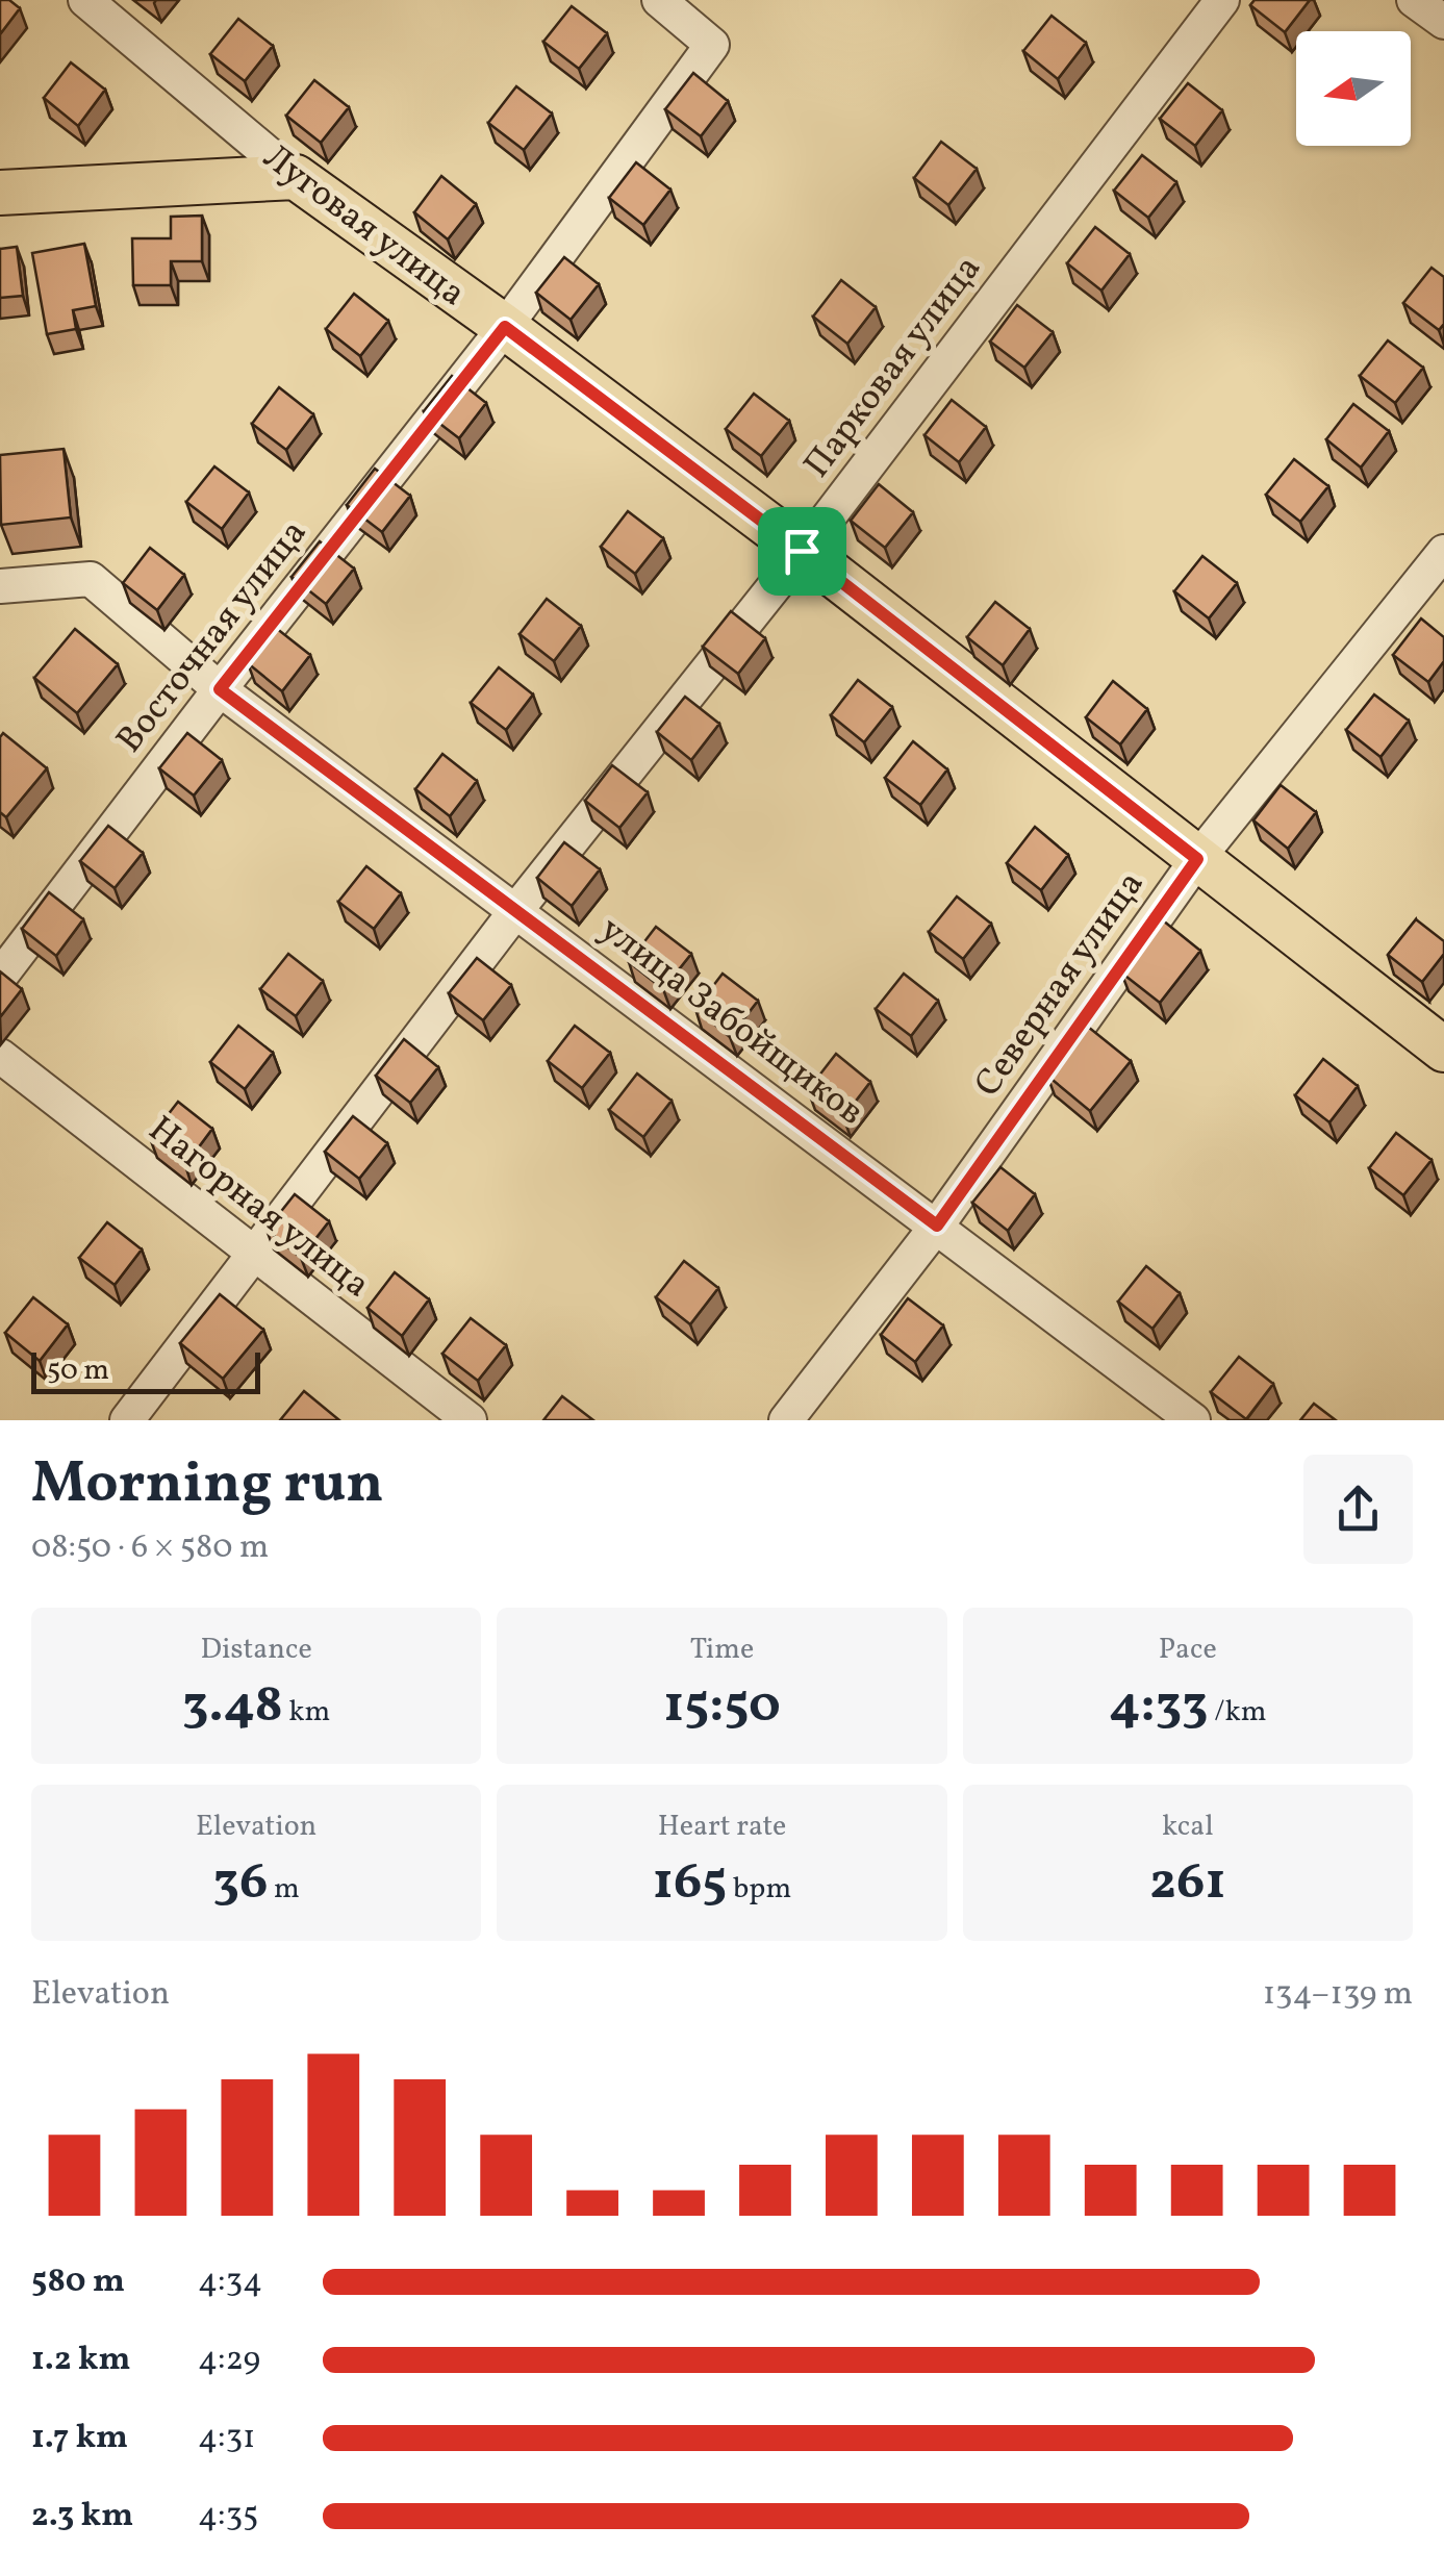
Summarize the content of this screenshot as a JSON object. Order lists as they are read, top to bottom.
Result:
{
  "streets": {
    "main road": ["Луговая улица"],
    "street": [
      "Парковая улица",
      "Восточная улица",
      "Северная улица",
      "улица Забойщиков",
      "Нагорная улица"
    ]
  },
  "crossings": [
    ["Луговая улица", "Парковая улица"],
    ["Луговая улица", "Восточная улица"],
    ["Луговая улица", "Северная улица"],
    ["Парковая улица", "улица Забойщиков"],
    ["Парковая улица", "Нагорная улица"],
    ["Восточная улица", "улица Забойщиков"],
    ["Северная улица", "улица Забойщиков"]
  ],
  "scale_bar": "50 m",
  "north": "left",
  "page": {
    "scale": "50 m",
    "heading": ["Morning run", "08:50 · 6 × 580 m"],
    "stats": [
      ["Distance", "3.48 km"],
      ["Time", "15:50"],
      ["Pace", "4:33 /km"],
      ["Elevation", "36 m"],
      ["Heart rate", "165 bpm"],
      ["kcal", "261"]
    ],
    "chart": ["Elevation", "134–139 m"],
    "list": [
      {
        "name": "580 m",
        "note": "4:34"
      },
      {
        "name": "1.2 km",
        "note": "4:29"
      },
      {
        "name": "1.7 km",
        "note": "4:31"
      },
      {
        "name": "2.3 km",
        "note": "4:35"
      }
    ]
  }
}
